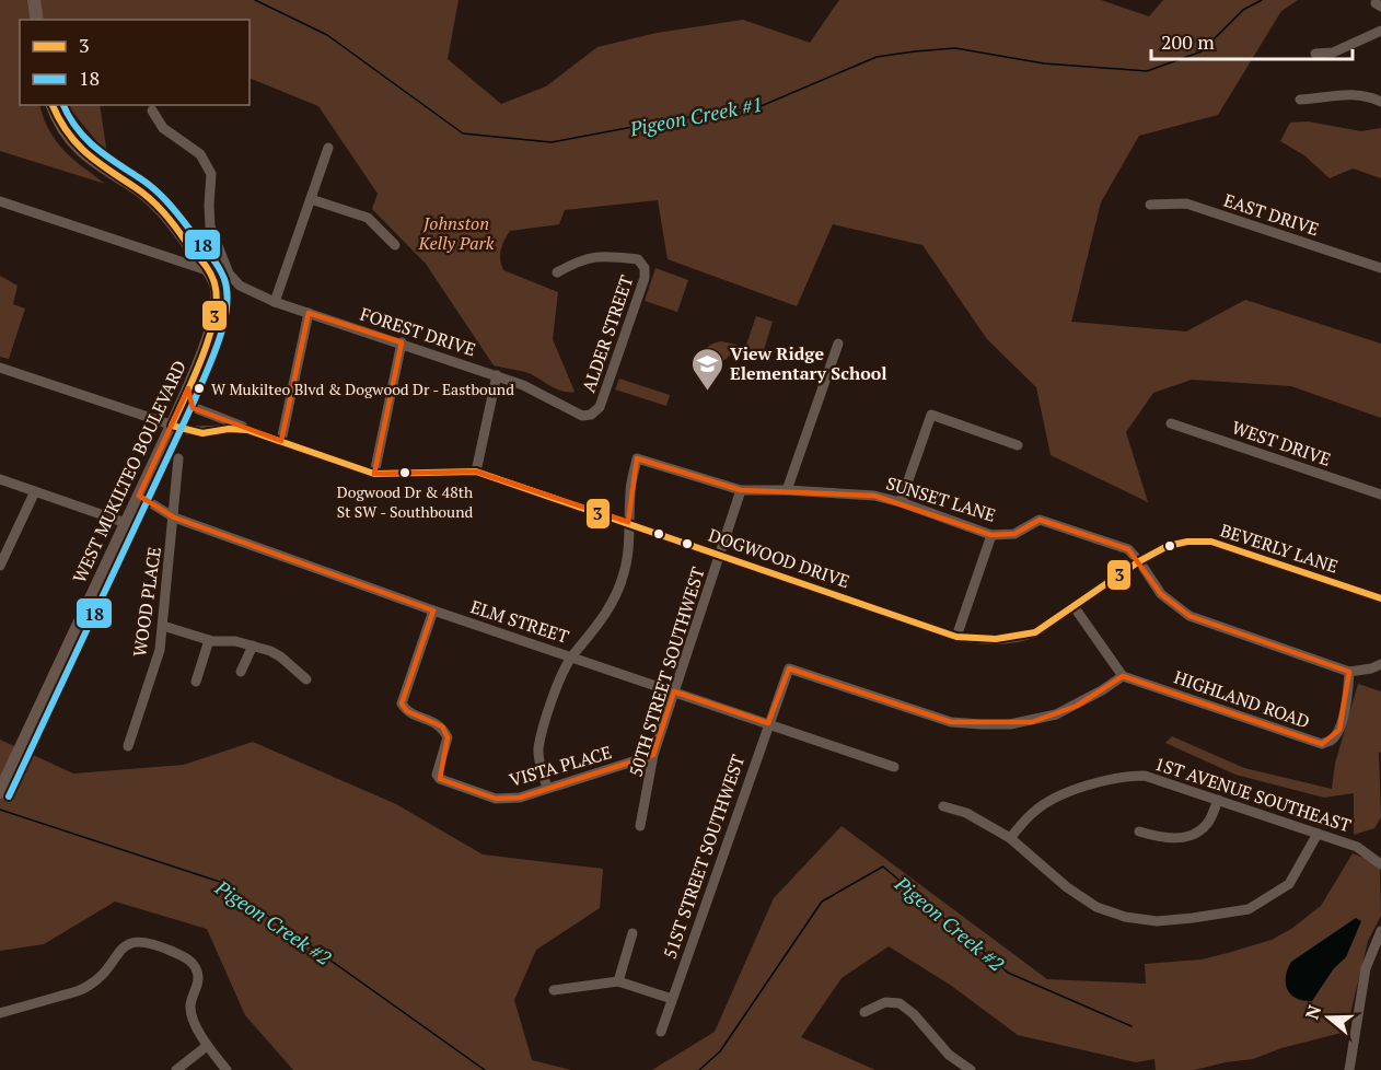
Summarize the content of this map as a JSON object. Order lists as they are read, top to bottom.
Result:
{
  "streets": {
    "main road": ["WEST MUKILTEO BOULEVARD"],
    "street": [
      "EAST DRIVE",
      "FOREST DRIVE",
      "ALDER STREET",
      "WEST DRIVE",
      "SUNSET LANE",
      "BEVERLY LANE",
      "DOGWOOD DRIVE",
      "WOOD PLACE",
      "ELM STREET",
      "50TH STREET SOUTHWEST",
      "HIGHLAND ROAD",
      "VISTA PLACE",
      "1ST AVENUE SOUTHEAST",
      "51ST STREET SOUTHWEST"
    ]
  },
  "crossings": [
    ["FOREST DRIVE", "ALDER STREET"],
    ["WEST MUKILTEO BOULEVARD", "DOGWOOD DRIVE"],
    ["WEST MUKILTEO BOULEVARD", "ELM STREET"],
    ["SUNSET LANE", "BEVERLY LANE"],
    ["SUNSET LANE", "DOGWOOD DRIVE"],
    ["SUNSET LANE", "50TH STREET SOUTHWEST"],
    ["SUNSET LANE", "HIGHLAND ROAD"],
    ["BEVERLY LANE", "DOGWOOD DRIVE"],
    ["DOGWOOD DRIVE", "50TH STREET SOUTHWEST"],
    ["WOOD PLACE", "ELM STREET"],
    ["ELM STREET", "50TH STREET SOUTHWEST"],
    ["ELM STREET", "VISTA PLACE"],
    ["ELM STREET", "51ST STREET SOUTHWEST"],
    ["50TH STREET SOUTHWEST", "VISTA PLACE"],
    ["HIGHLAND ROAD", "51ST STREET SOUTHWEST"]
  ],
  "water": ["Pigeon Creek #1", "Pigeon Creek #2"],
  "parks": ["Johnston Kelly Park"],
  "places": {
    "other": ["W Mukilteo Blvd & Dogwood Dr - Eastbound", "Dogwood Dr & 48th St SW - Southbound"],
    "school or university": ["View Ridge Elementary School"]
  },
  "lines": ["transit line 3", "transit line 18"],
  "legend": ["3", "18"],
  "scale_bar": "200 m",
  "north": "left"
}
